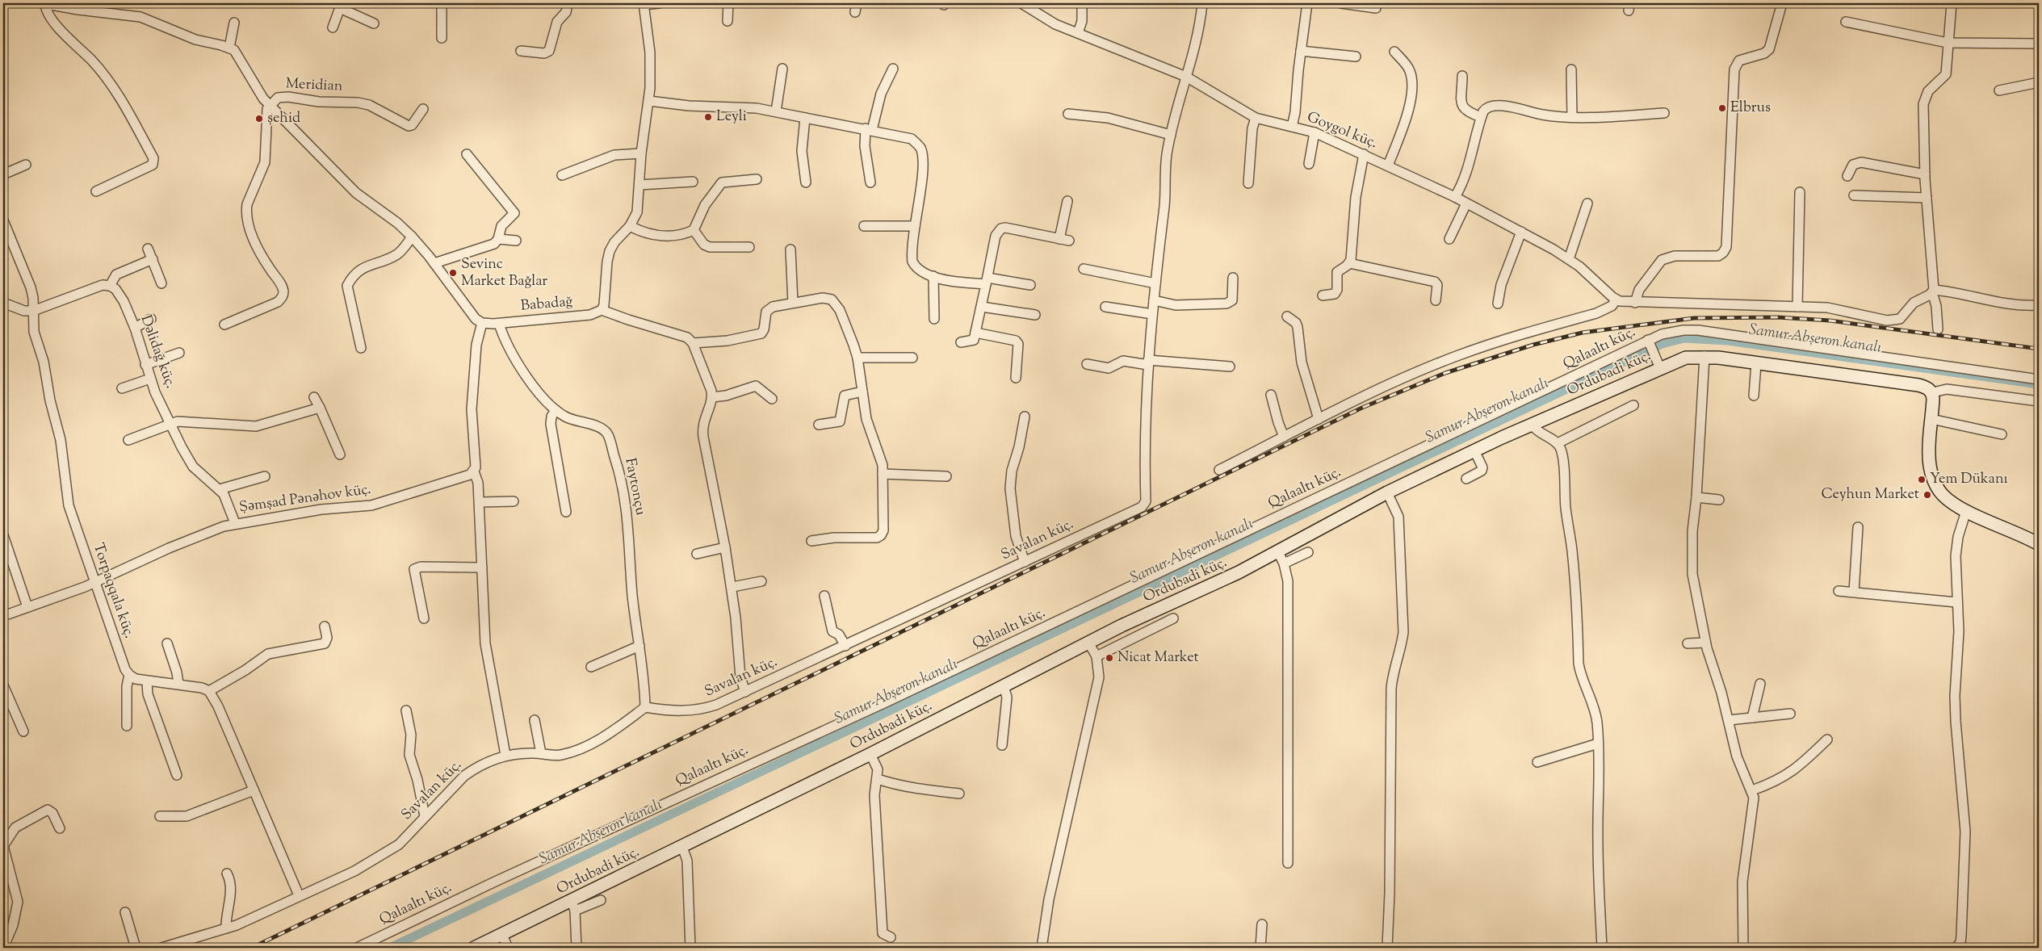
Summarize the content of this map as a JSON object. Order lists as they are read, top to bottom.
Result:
{
  "streets": {
    "street": [
      "Meridian",
      "Goygol küç.",
      "Babadağ",
      "Qalaaltı küç.",
      "Dəlidağ küç.",
      "Ordubadi küç.",
      "Faytonçu",
      "Şəmşad Pənəhov küç.",
      "Savalan küç.",
      "Torpaqqala küç."
    ]
  },
  "crossings": [
    ["Babadağ", "Faytonçu"],
    ["Dəlidağ küç.", "Şəmşad Pənəhov küç."],
    ["Faytonçu", "Savalan küç."],
    ["Şəmşad Pənəhov küç.", "Torpaqqala küç."]
  ],
  "water": ["Samur-Abşeron kanalı"],
  "places": [
    "Elbrus",
    "Leyli",
    "şehid",
    "Sevinc Market Bağlar",
    "Yem Dükanı",
    "Ceyhun Market",
    "Nicat Market"
  ]
}
